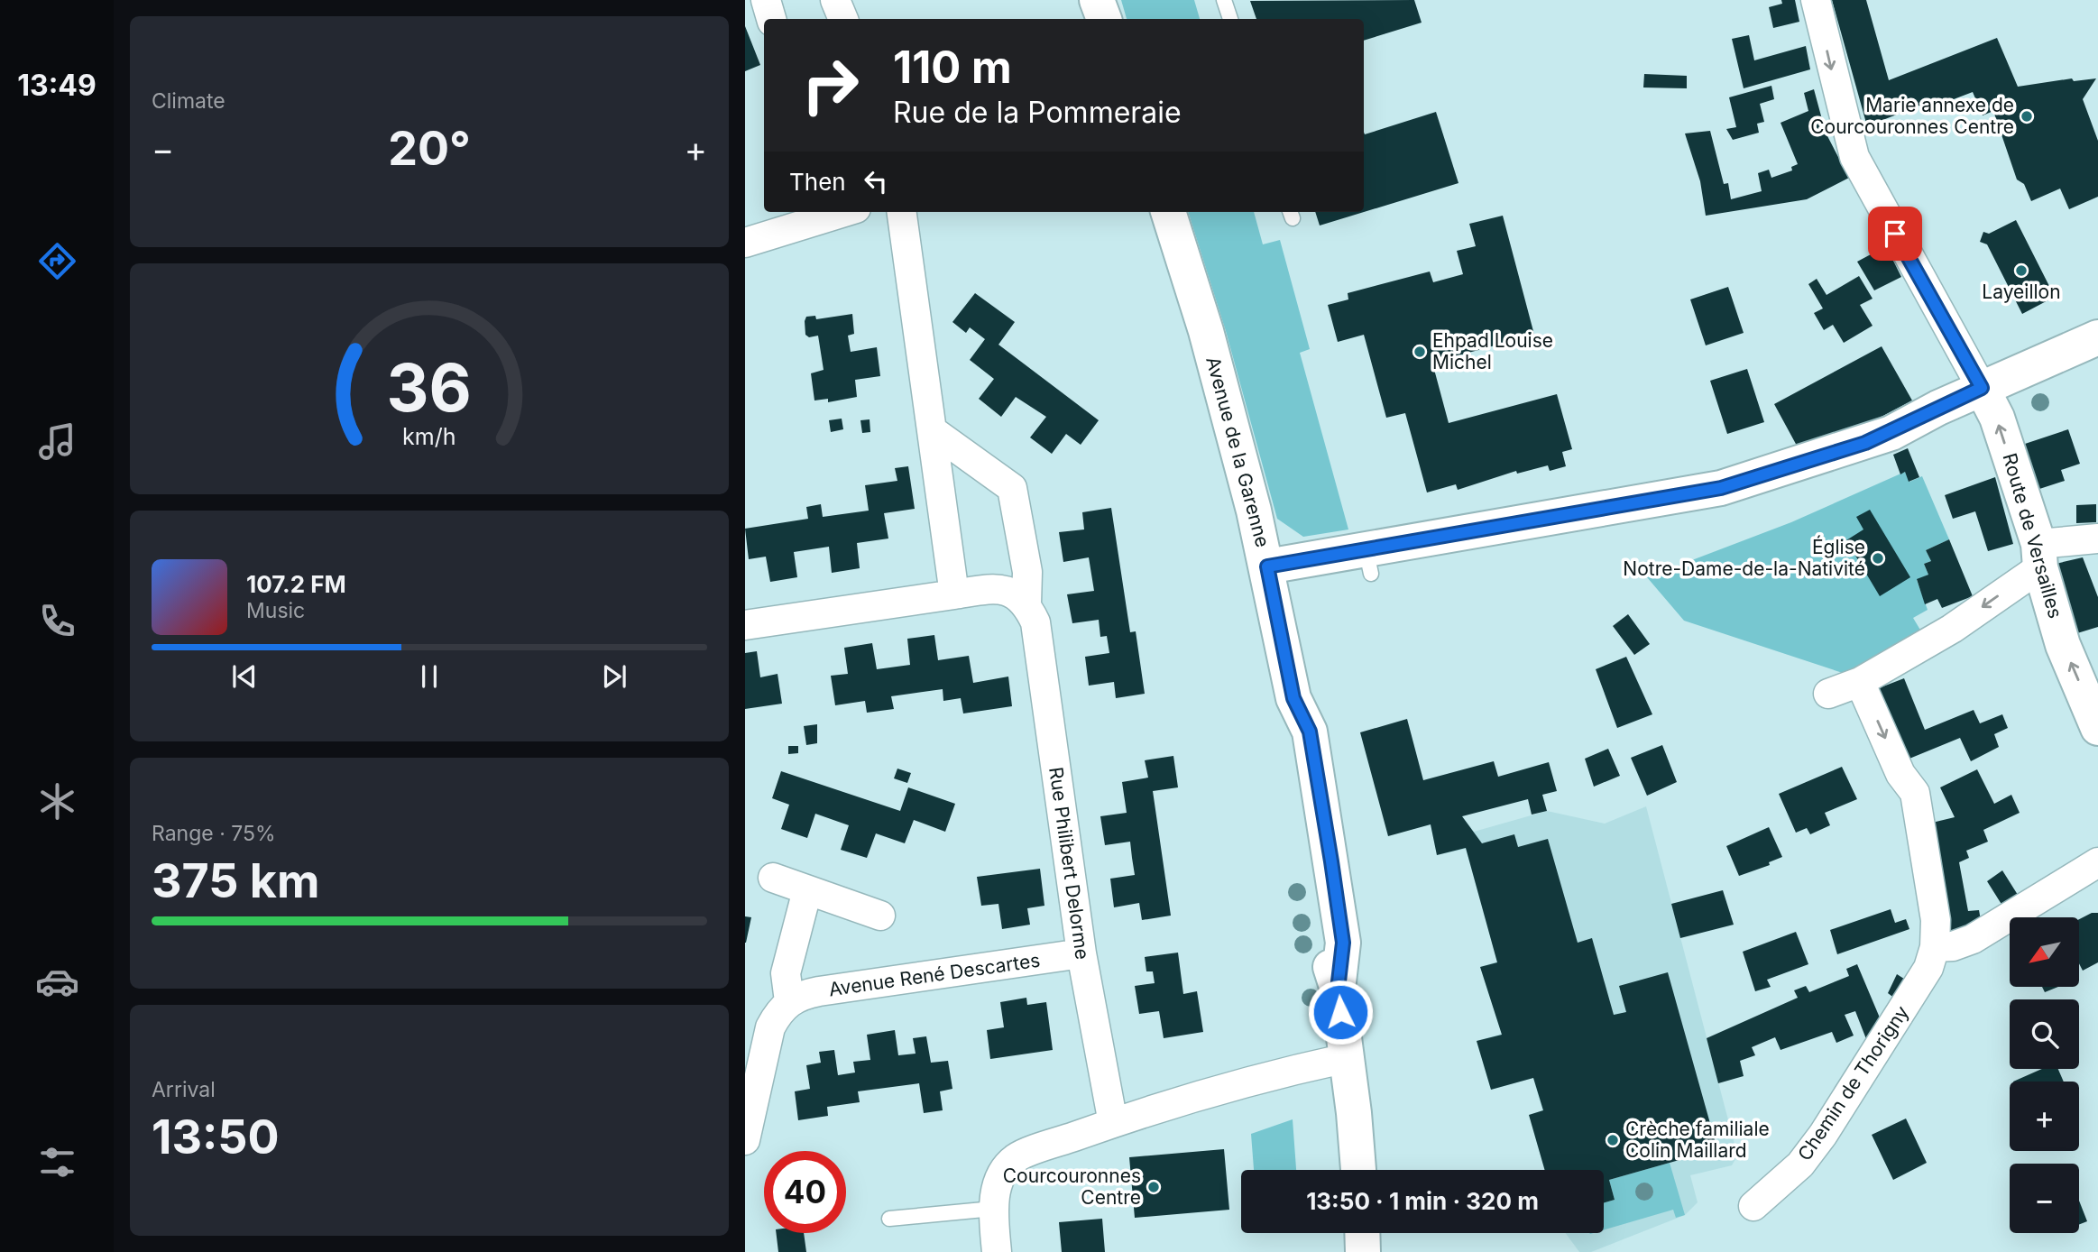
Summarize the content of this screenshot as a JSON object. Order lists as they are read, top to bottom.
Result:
{
  "streets": {
    "street": [
      "Avenue de la Garenne",
      "Route de Versailles",
      "Rue Philibert Delorme",
      "Avenue René Descartes",
      "Chemin de Thorigny"
    ]
  },
  "crossings": [
    ["Rue Philibert Delorme", "Avenue René Descartes"]
  ],
  "places": [
    "Marie annexe de Courcouronnes Centre",
    "Layeillon",
    "Ehpad Louise Michel",
    "Église Notre-Dame-de-la-Nativité",
    "Crèche familiale Colin Maillard",
    "Courcouronnes Centre"
  ],
  "north": "bottom left",
  "page": {
    "tabs": "13:49",
    "tile": [
      "Climate",
      ["Range · 75%", "375 km"],
      ["Arrival", "13:50"]
    ],
    "turn": ["110 m", "Rue de la Pommeraie"],
    "heat": ["−", "20°", "+"],
    "then": "Then",
    "song": ["107.2 FM", "Music"],
    "map_buttons": ["+", "−"],
    "limit": "40",
    "trip": "13:50 · 1 min · 320 m",
    "gauge": ["36", "km/h"]
  }
}
